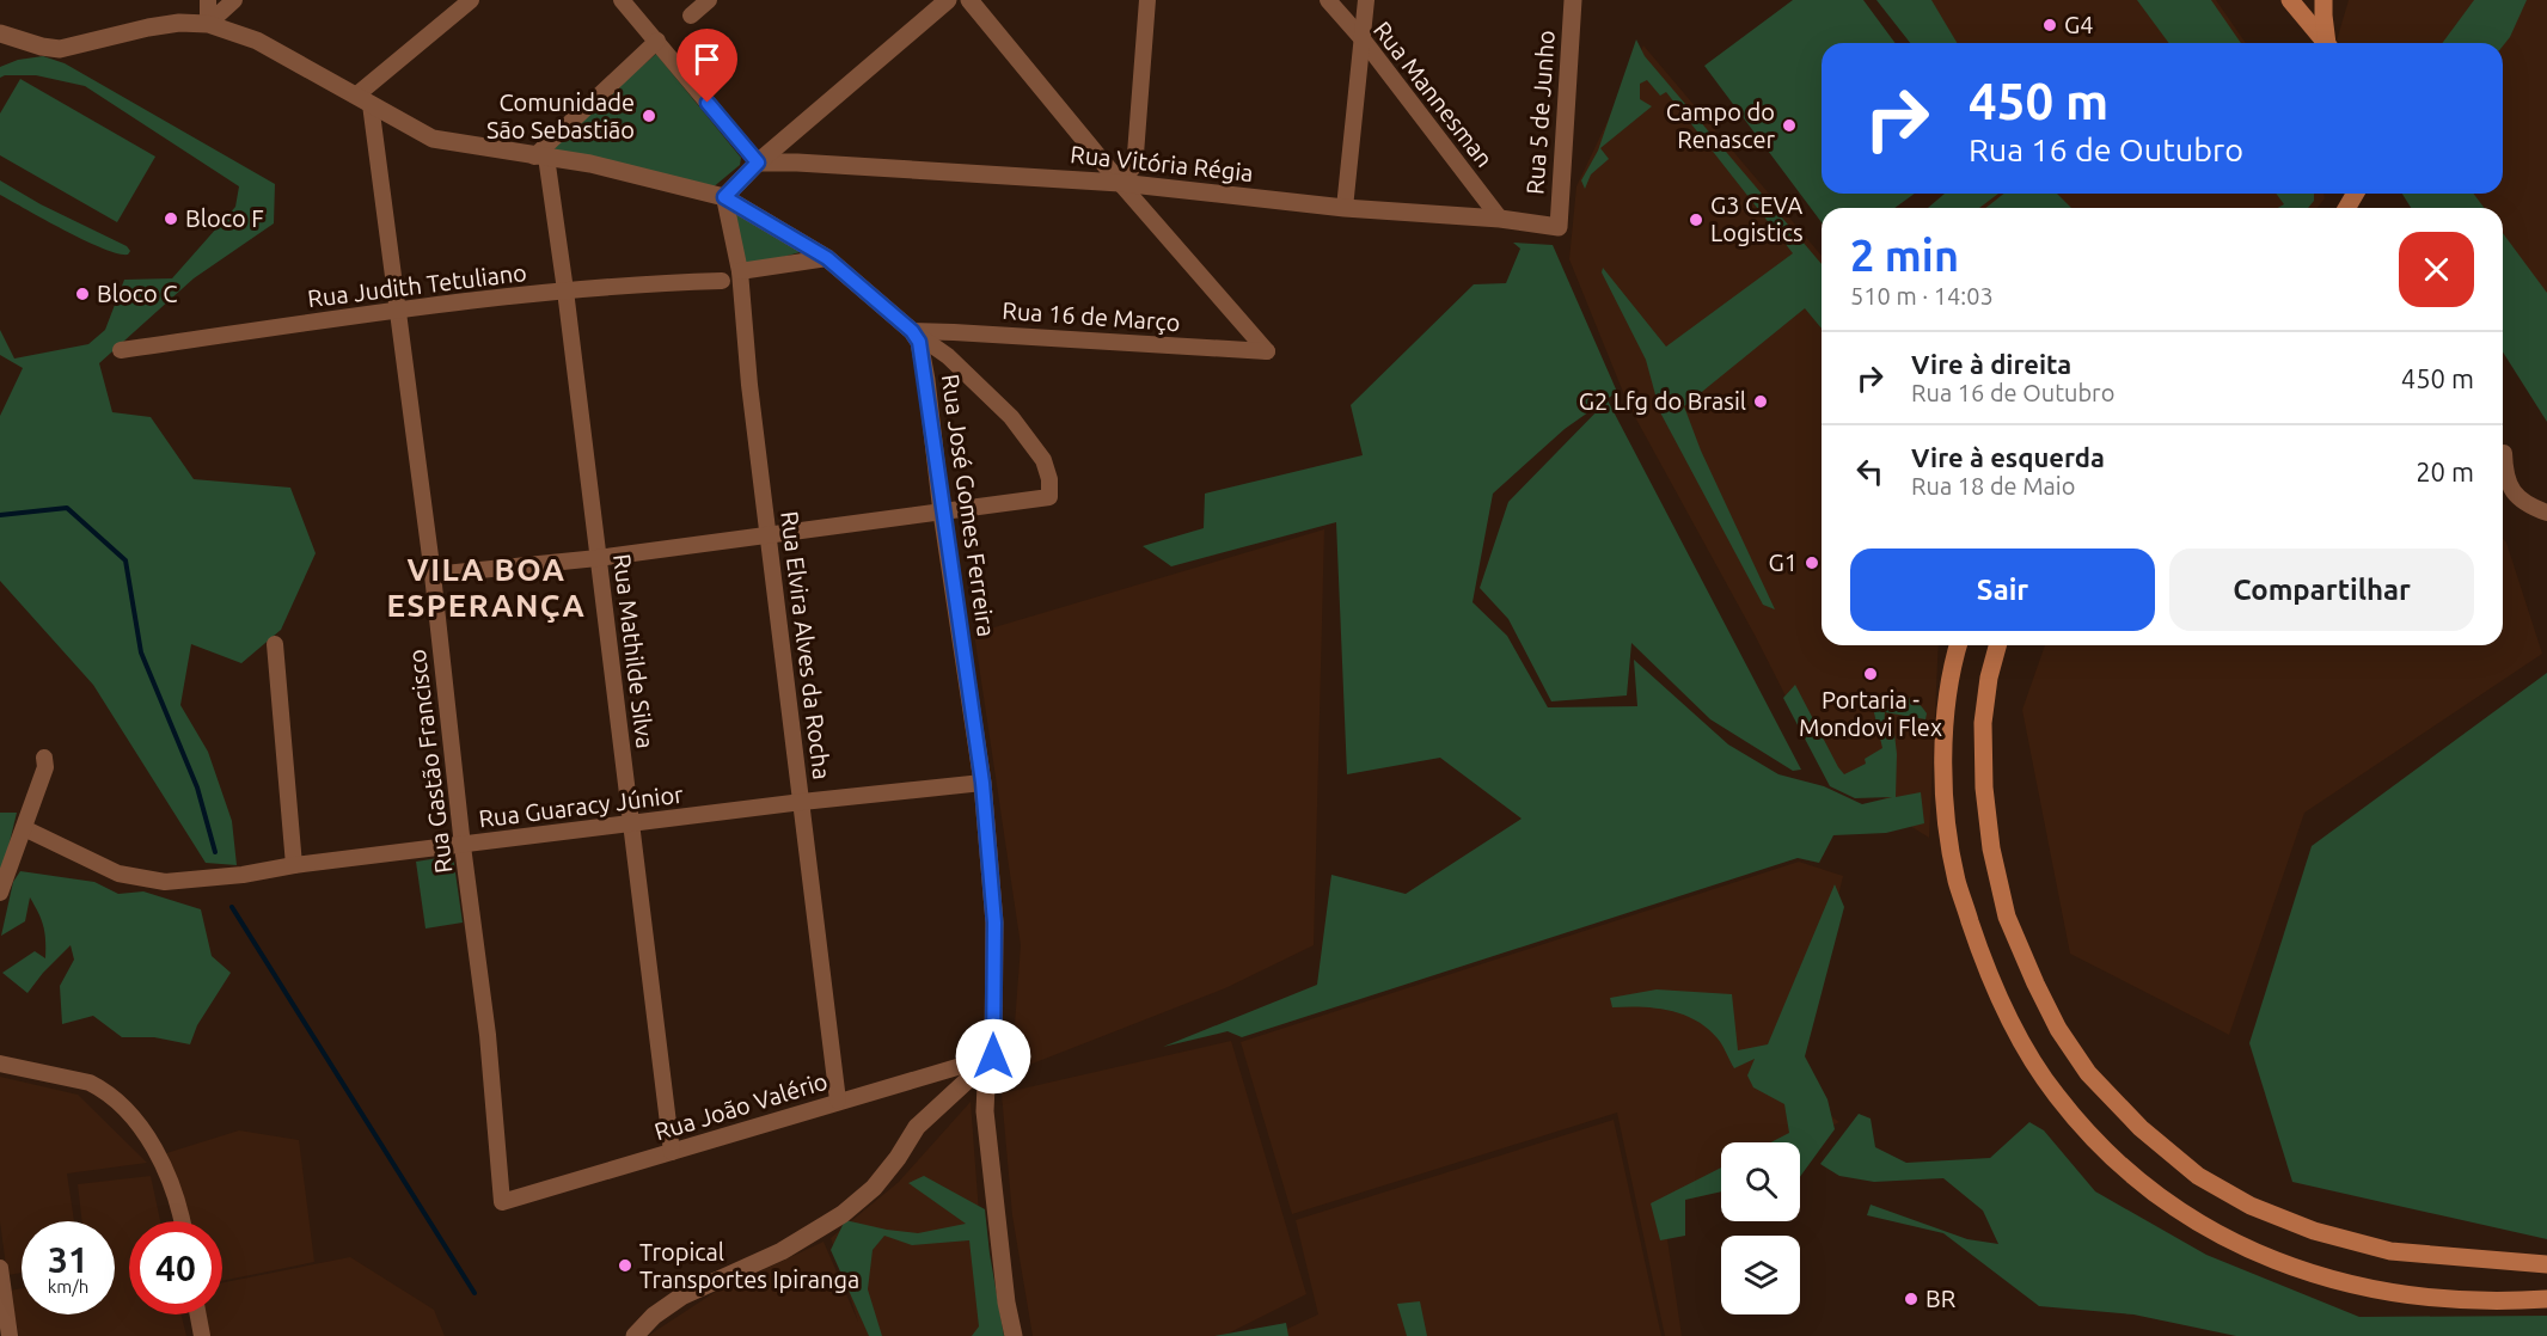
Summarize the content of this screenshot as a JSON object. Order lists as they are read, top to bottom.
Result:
{
  "streets": {
    "street": [
      "Rua Mannesman",
      "Rua 5 de Junho",
      "Rua Vitória Régia",
      "Rua Judith Tetuliano",
      "Rua 16 de Março",
      "Rua José Gomes Ferreira",
      "Rua Elvira Alves da Rocha",
      "Rua Mathilde Silva",
      "Rua Gastão Francisco",
      "Rua Guaracy Júnior",
      "Rua João Valério"
    ]
  },
  "crossings": [
    ["Rua Mannesman", "Rua Vitória Régia"],
    ["Rua 5 de Junho", "Rua Vitória Régia"],
    ["Rua Vitória Régia", "Rua 16 de Março"],
    ["Rua Judith Tetuliano", "Rua Mathilde Silva"],
    ["Rua Judith Tetuliano", "Rua Gastão Francisco"],
    ["Rua 16 de Março", "Rua José Gomes Ferreira"],
    ["Rua José Gomes Ferreira", "Rua Guaracy Júnior"],
    ["Rua José Gomes Ferreira", "Rua João Valério"],
    ["Rua Elvira Alves da Rocha", "Rua Guaracy Júnior"],
    ["Rua Elvira Alves da Rocha", "Rua João Valério"],
    ["Rua Mathilde Silva", "Rua Guaracy Júnior"],
    ["Rua Mathilde Silva", "Rua João Valério"],
    ["Rua Gastão Francisco", "Rua Guaracy Júnior"],
    ["Rua Gastão Francisco", "Rua João Valério"]
  ],
  "districts": ["VILA BOA ESPERANÇA"],
  "places": [
    "G4",
    "Comunidade São Sebastião",
    "Campo do Renascer",
    "Bloco F",
    "G3 CEVA Logistics",
    "Bloco C",
    "G2 Lfg do Brasil",
    "G1",
    "Portaria - Mondovi Flex",
    "Tropical Transportes Ipiranga",
    "BR"
  ],
  "page": {
    "turn": ["450 m", "Rua 16 de Outubro"],
    "heading": ["2 min", "510 m · 14:03"],
    "list": [
      {
        "name": "Vire à direita",
        "note": "Rua 16 de Outubro",
        "value": "450 m"
      },
      {
        "name": "Vire à esquerda",
        "note": "Rua 18 de Maio",
        "value": "20 m"
      }
    ],
    "buttons": ["Sair", "Compartilhar"],
    "speed": "31 km/h",
    "limit": "40"
  }
}
